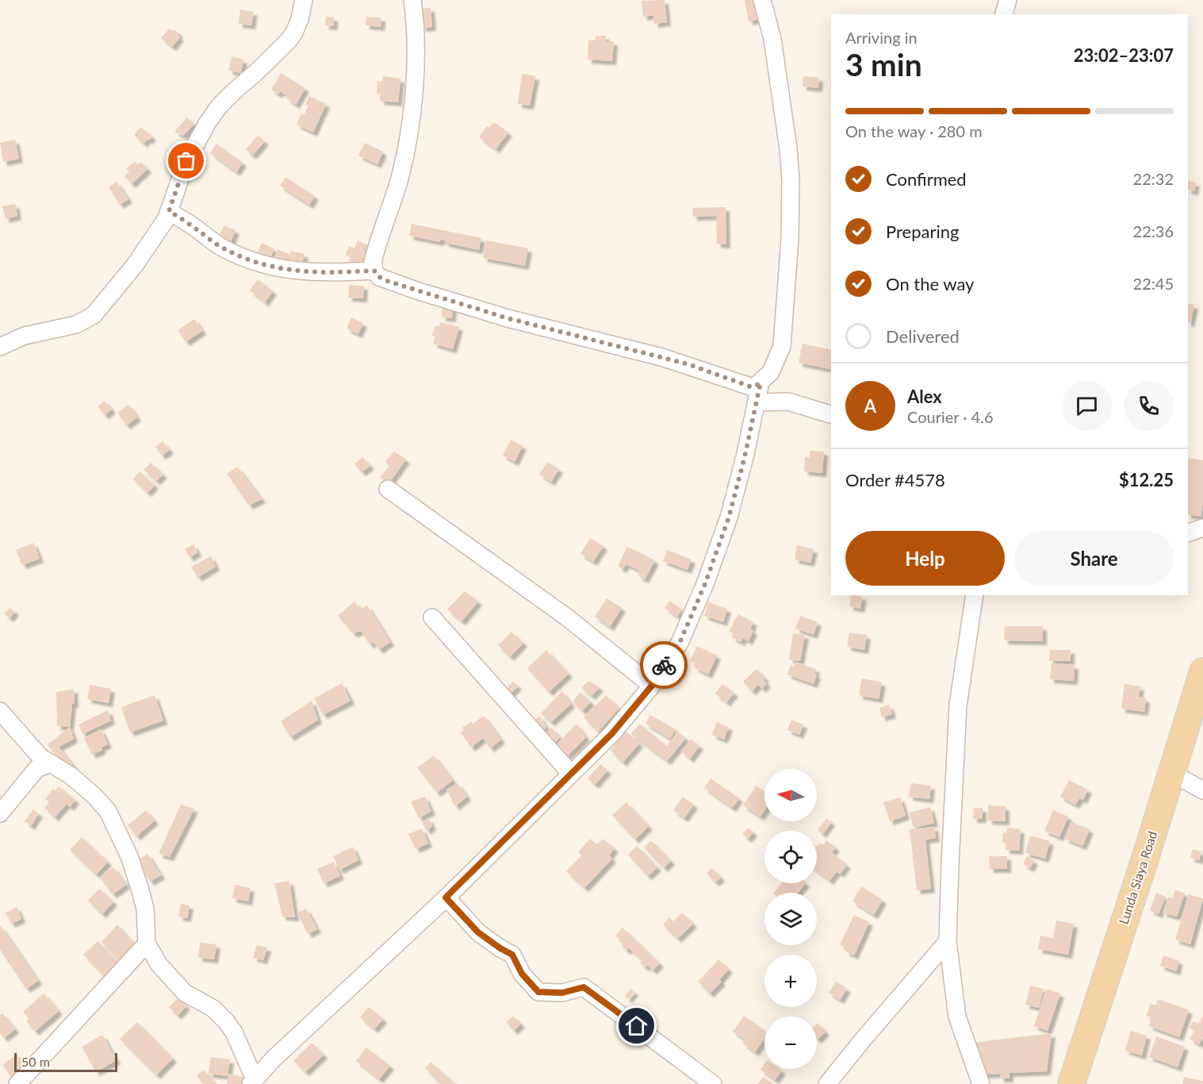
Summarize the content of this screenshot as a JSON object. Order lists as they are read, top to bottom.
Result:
{
  "streets": {
    "main road": ["Lunda Siaya Road"]
  },
  "scale_bar": "50 m",
  "north": "left",
  "page": {
    "heading": ["3 min", "Arriving in", "23:02–23:07"],
    "panel": [
      "Alex",
      "Courier · 4.6",
      "Order #4578",
      "$12.25"
    ],
    "bar": "On the way · 280 m",
    "list": [
      ["Confirmed", "22:32"],
      ["Preparing", "22:36"],
      ["On the way", "22:45"],
      "Delivered"
    ],
    "round": "A",
    "buttons": ["Help", "Share"],
    "map_buttons": ["+", "−"],
    "scale": "50 m"
  }
}
